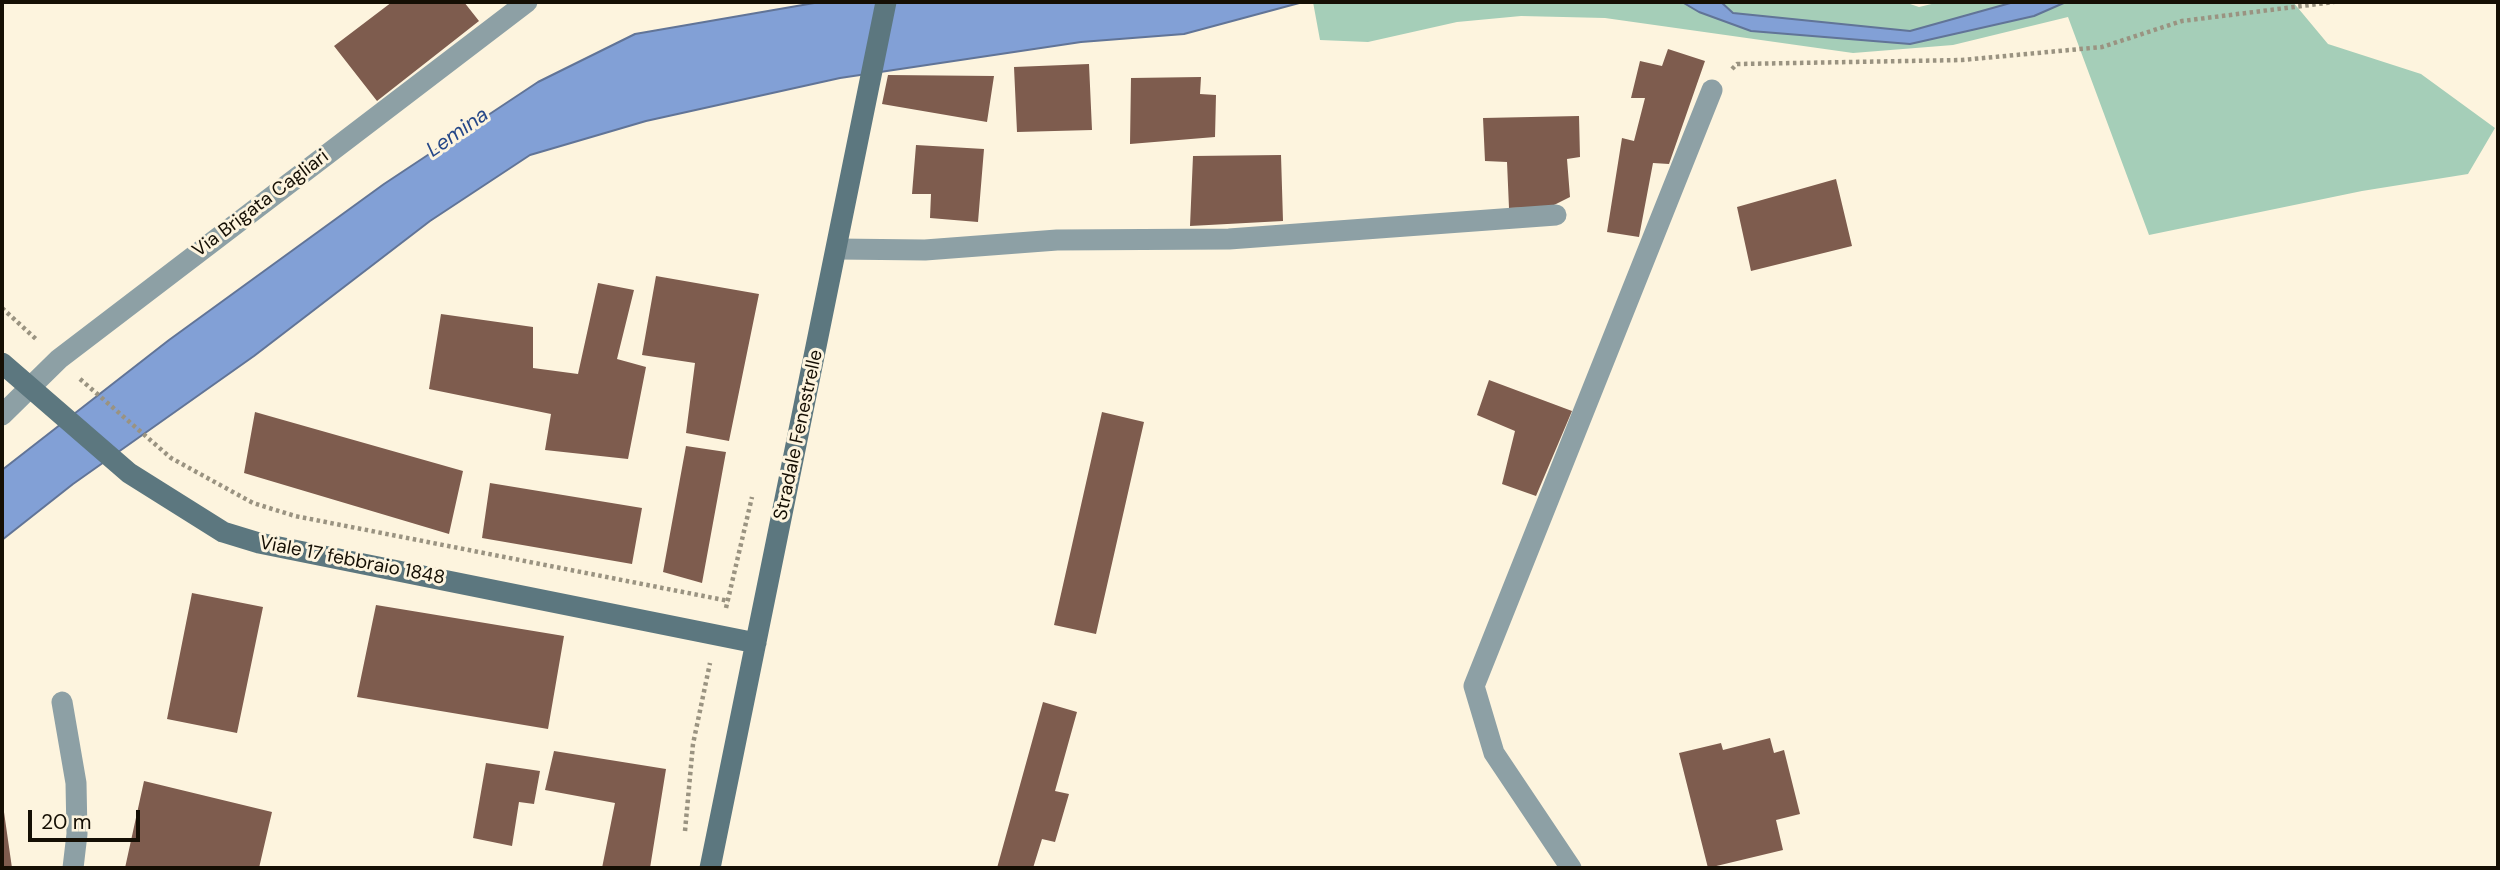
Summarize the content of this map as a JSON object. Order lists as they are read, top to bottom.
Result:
{
  "streets": {
    "main road": ["Stradale Fenestrelle", "Viale 17 febbraio 1848"],
    "street": ["Via Brigata Cagliari"]
  },
  "crossings": [
    ["Via Brigata Cagliari", "Viale 17 febbraio 1848"],
    ["Stradale Fenestrelle", "Viale 17 febbraio 1848"]
  ],
  "water": ["Lemina"],
  "scale_bar": "20 m"
}
